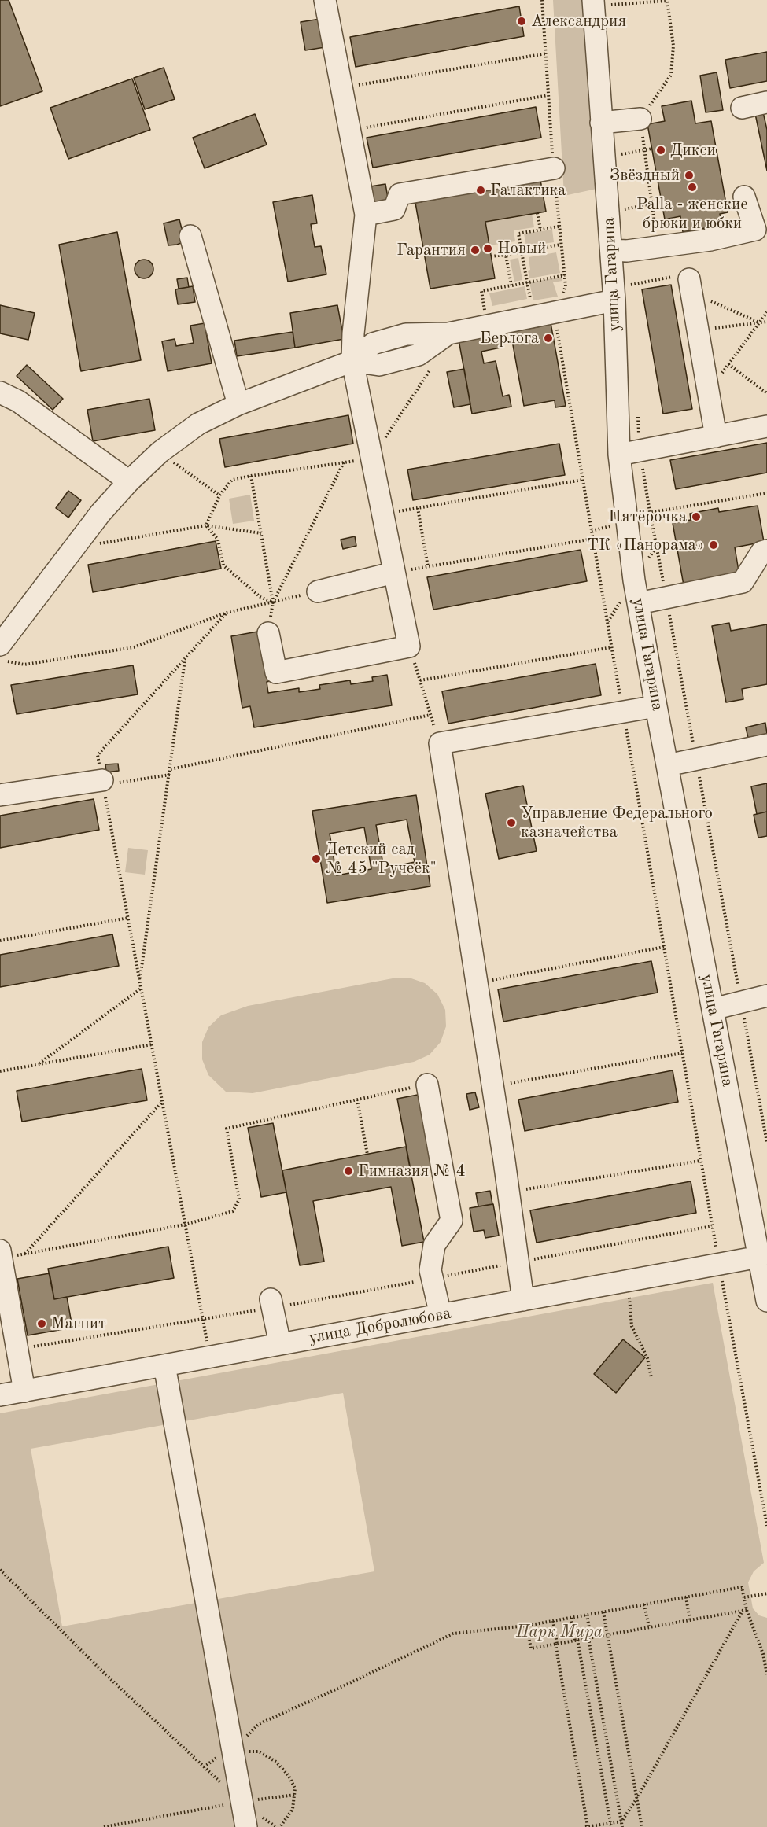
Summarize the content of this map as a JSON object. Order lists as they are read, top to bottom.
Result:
{
  "streets": {
    "street": ["улица Гагарина", "улица Добролюбова"]
  },
  "crossings": [
    ["улица Гагарина", "улица Добролюбова"]
  ],
  "parks": ["Парк Мира"],
  "places": [
    "Александрия",
    "Дикси",
    "Звёздный",
    "Palla - женские брюки и юбки",
    "Галактика",
    "Новый",
    "Гарантия",
    "Берлога",
    "Пятёрочка",
    "ТК «Панорама»",
    "Управление Федерального казначейства",
    "Детский сад № 45 \"Ручеёк\"",
    "Гимназия № 4",
    "Магнит"
  ]
}
